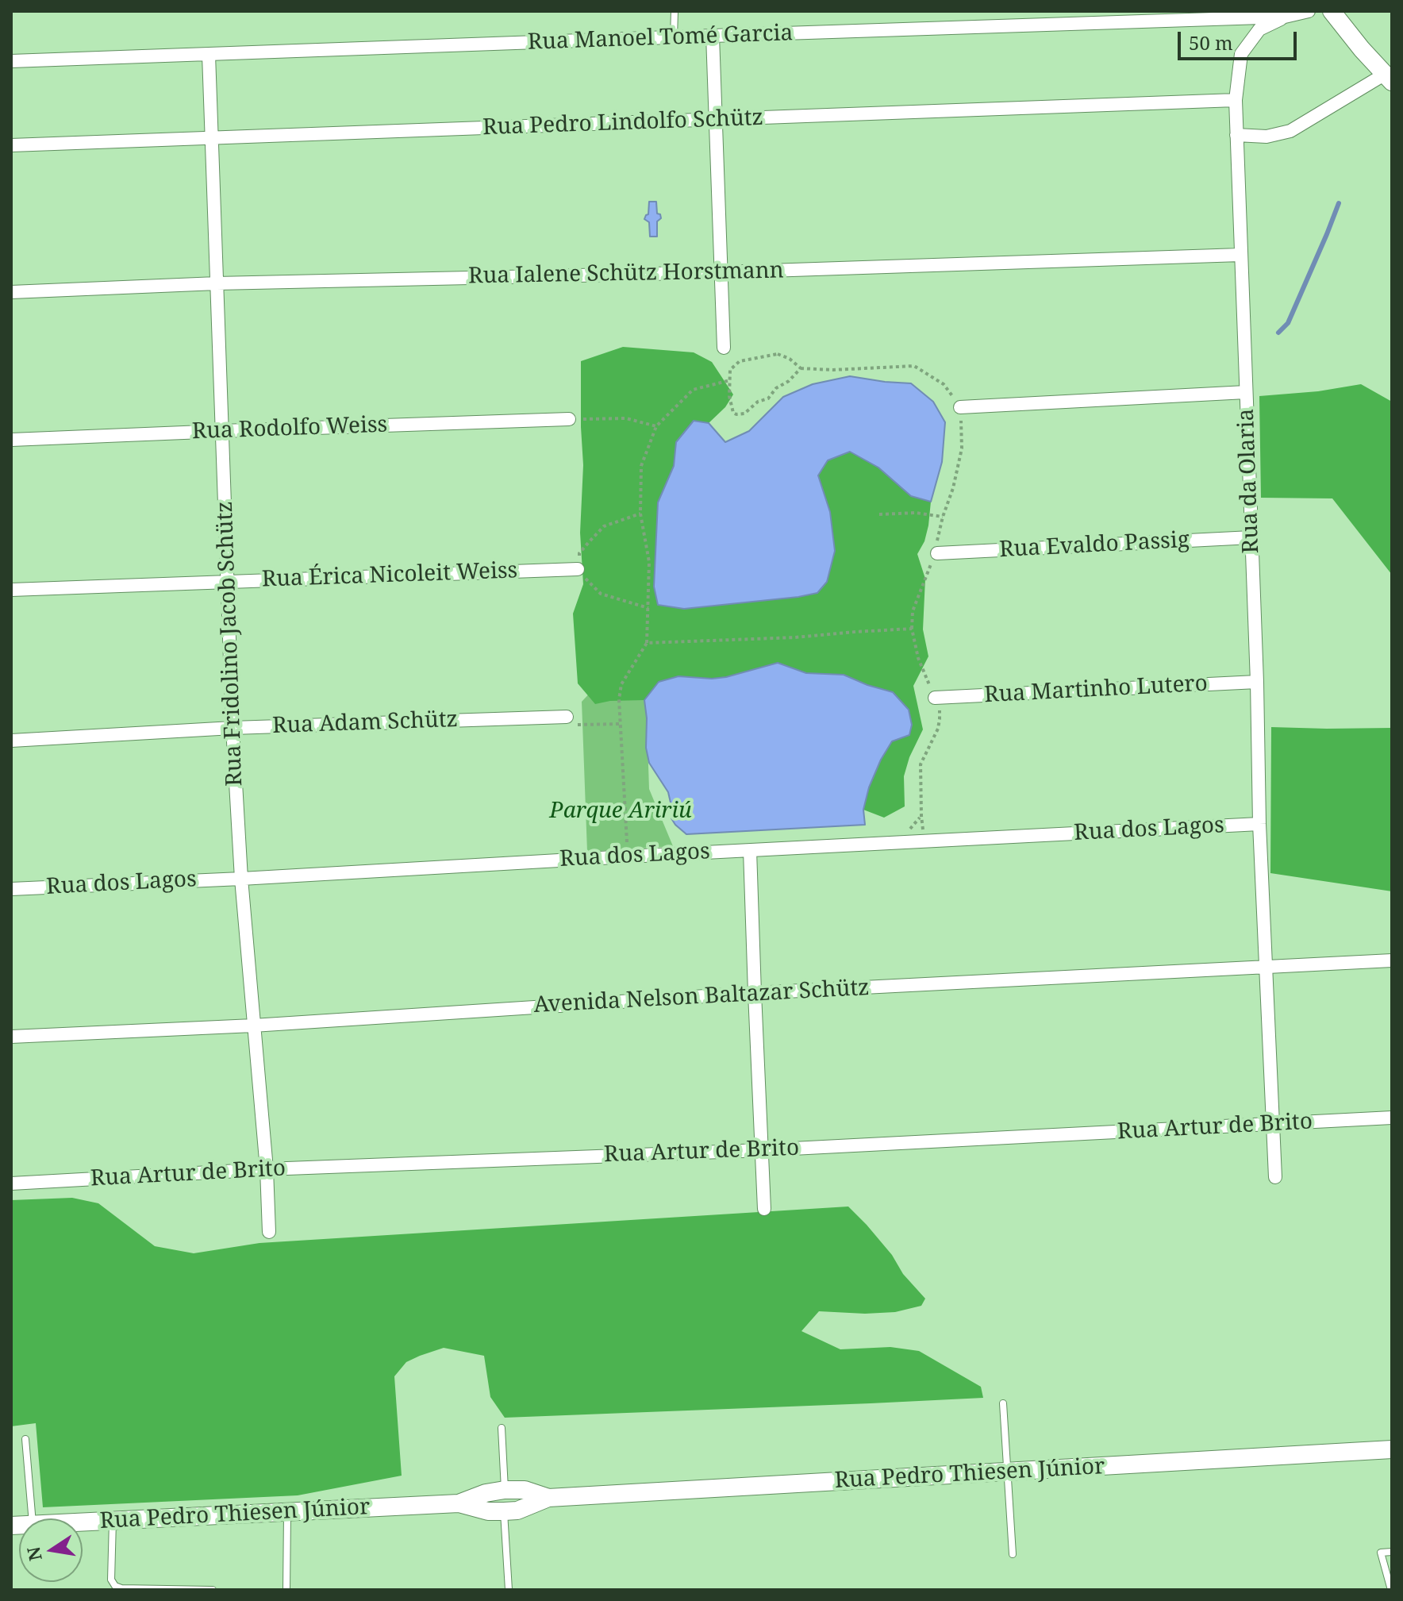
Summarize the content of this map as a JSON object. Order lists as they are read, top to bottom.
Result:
{
  "streets": {
    "main road": ["Rua Pedro Thiesen Júnior"],
    "street": [
      "Rua Manoel Tomé Garcia",
      "Rua Pedro Lindolfo Schütz",
      "Rua Ialene Schütz Horstmann",
      "Rua Rodolfo Weiss",
      "Rua da Olaria",
      "Rua Evaldo Passig",
      "Rua Érica Nicoleit Weiss",
      "Rua Fridolino Jacob Schütz",
      "Rua Martinho Lutero",
      "Rua Adam Schütz",
      "Rua dos Lagos",
      "Avenida Nelson Baltazar Schütz",
      "Rua Artur de Brito"
    ]
  },
  "crossings": [
    ["Rua Manoel Tomé Garcia", "Rua da Olaria"],
    ["Rua Manoel Tomé Garcia", "Rua Fridolino Jacob Schütz"],
    ["Rua Pedro Lindolfo Schütz", "Rua da Olaria"],
    ["Rua Pedro Lindolfo Schütz", "Rua Fridolino Jacob Schütz"],
    ["Rua Ialene Schütz Horstmann", "Rua da Olaria"],
    ["Rua Ialene Schütz Horstmann", "Rua Fridolino Jacob Schütz"],
    ["Rua Rodolfo Weiss", "Rua Fridolino Jacob Schütz"],
    ["Rua da Olaria", "Rua Evaldo Passig"],
    ["Rua da Olaria", "Rua Martinho Lutero"],
    ["Rua da Olaria", "Rua dos Lagos"],
    ["Rua da Olaria", "Avenida Nelson Baltazar Schütz"],
    ["Rua da Olaria", "Rua Artur de Brito"],
    ["Rua Érica Nicoleit Weiss", "Rua Fridolino Jacob Schütz"],
    ["Rua Fridolino Jacob Schütz", "Rua Adam Schütz"],
    ["Rua Fridolino Jacob Schütz", "Rua dos Lagos"],
    ["Rua Fridolino Jacob Schütz", "Avenida Nelson Baltazar Schütz"],
    ["Rua Fridolino Jacob Schütz", "Rua Artur de Brito"]
  ],
  "parks": ["Parque Aririú"],
  "scale_bar": "50 m",
  "north": "left"
}
